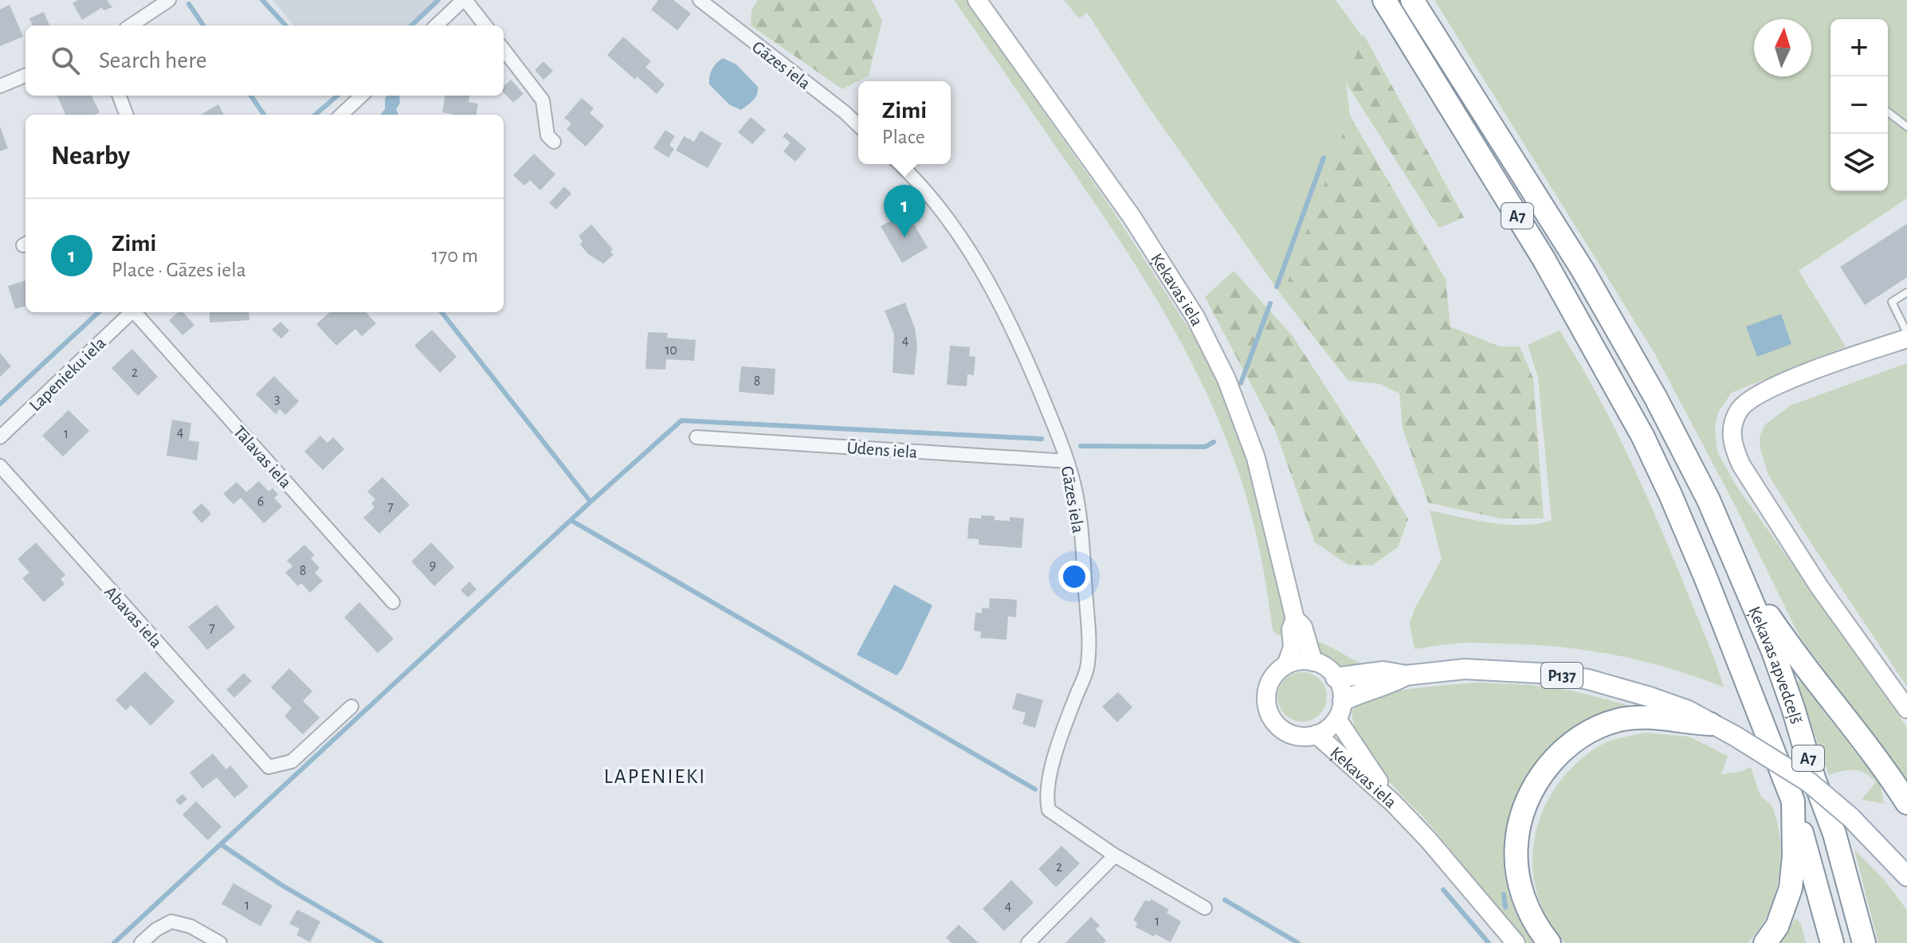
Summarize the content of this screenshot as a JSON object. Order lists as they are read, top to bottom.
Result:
{
  "streets": {
    "highway": ["A7", "Ķekavas apvedceļš"],
    "main road": ["Ķekavas iela", "P137"],
    "street": [
      "Gāzes iela",
      "Lapenieku iela",
      "Ūdens iela",
      "Tālavas iela",
      "Abavas iela"
    ]
  },
  "crossings": [
    ["Gāzes iela", "Ūdens iela"],
    ["Ķekavas iela", "P137"]
  ],
  "districts": ["LAPENIEKI"],
  "house_numbers": [
    "4",
    "10",
    "2",
    "8",
    "3",
    "4",
    "1",
    "6",
    "7",
    "9",
    "8",
    "7",
    "2",
    "1",
    "4",
    "1"
  ],
  "north": "top",
  "page": {
    "map_buttons": ["+", "−"],
    "search": "Search here",
    "popup": ["Zimi", "Place"],
    "heading": "Nearby",
    "pins": "1",
    "list": [
      {
        "mark": "1",
        "name": "Zimi",
        "note": "Place · Gāzes iela",
        "value": "170 m"
      }
    ]
  }
}
